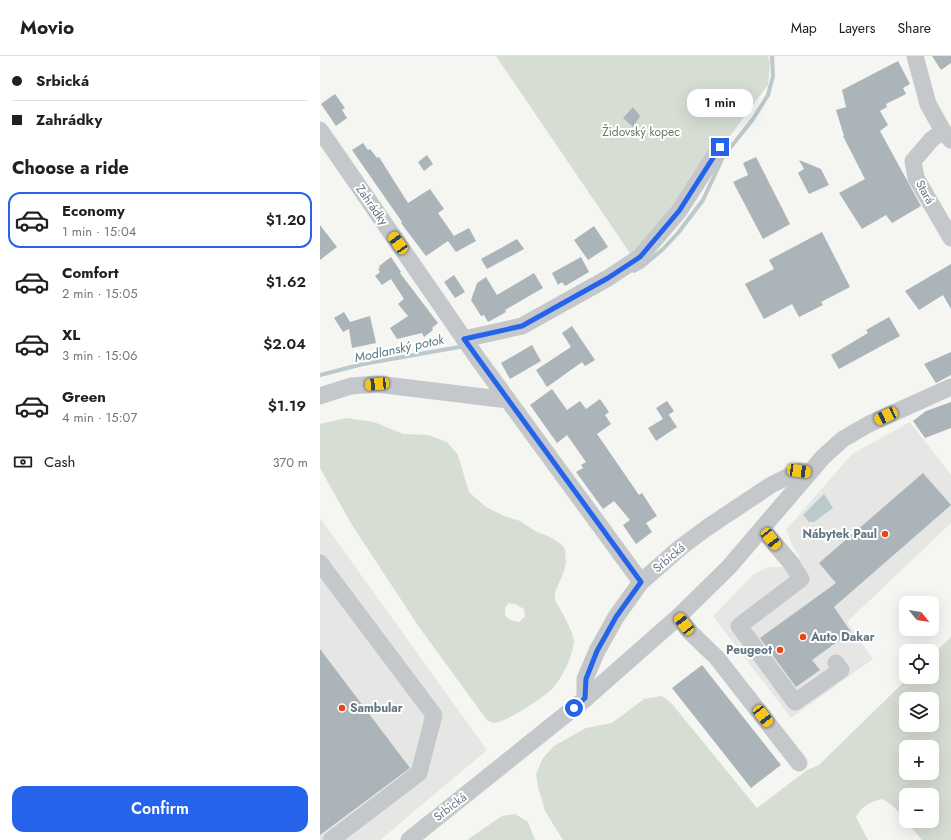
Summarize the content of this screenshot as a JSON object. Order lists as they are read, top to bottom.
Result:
{
  "streets": {
    "street": ["Stará", "Zahrádky", "Srbická"]
  },
  "crossings": [
    ["Zahrádky", "Srbická"]
  ],
  "water": ["Modlanský potok"],
  "parks": ["Židovský kopec"],
  "places": [
    "Nábytek Paul",
    "Auto Dakar",
    "Peugeot",
    "Sambular"
  ],
  "north": "bottom right",
  "page": {
    "header": "Movio",
    "nav": ["Map", "Layers", "Share"],
    "banner": ["Srbická", "Zahrádky"],
    "bubble": "1 min",
    "heading": "Choose a ride",
    "list": [
      {
        "name": "Economy",
        "note": "1 min · 15:04",
        "value": "$1.20"
      },
      {
        "name": "Comfort",
        "note": "2 min · 15:05",
        "value": "$1.62"
      },
      {
        "name": "XL",
        "note": "3 min · 15:06",
        "value": "$2.04"
      },
      {
        "name": "Green",
        "note": "4 min · 15:07",
        "value": "$1.19"
      }
    ],
    "pay": ["Cash", "370 m"],
    "map_buttons": ["+", "−"],
    "buttons": "Confirm"
  }
}
